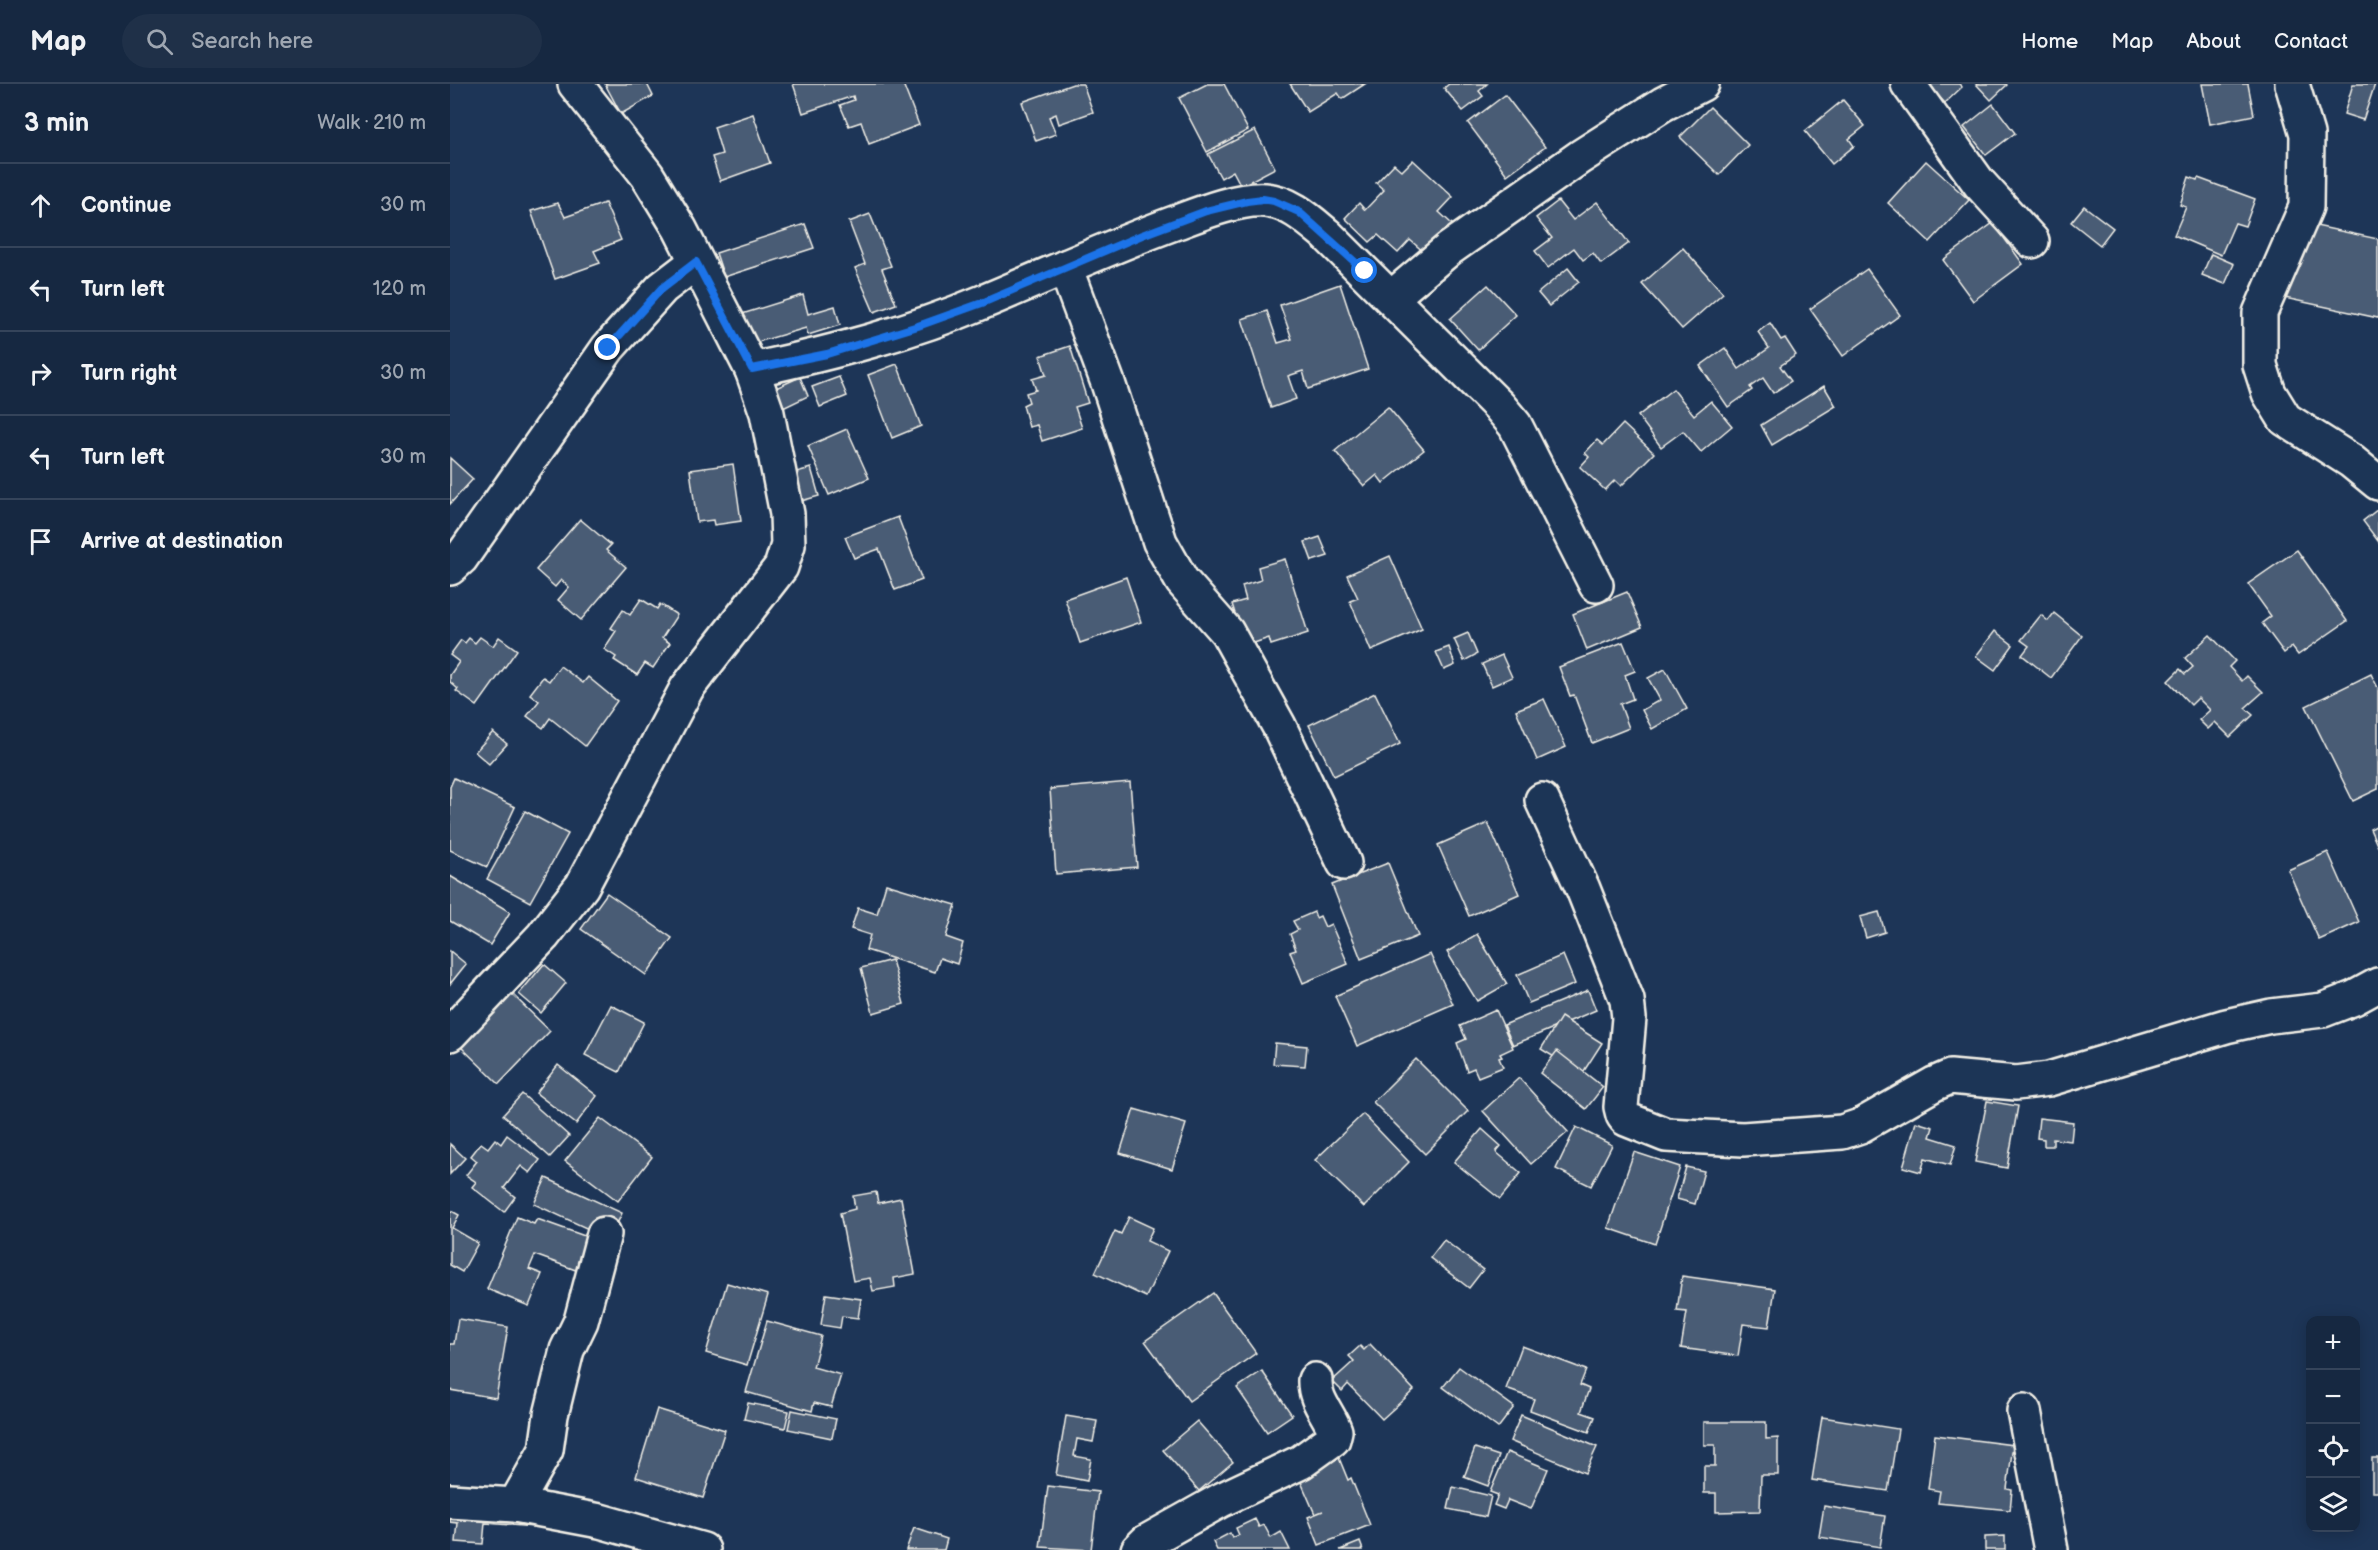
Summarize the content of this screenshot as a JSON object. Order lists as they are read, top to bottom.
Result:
{
  "page": {
    "header": "Map",
    "search": "Search here",
    "nav": [
      "Home",
      "Map",
      "About",
      "Contact"
    ],
    "heading": ["3 min", "Walk · 210 m"],
    "list": [
      ["Continue", "30 m"],
      ["Turn left", "120 m"],
      ["Turn right", "30 m"],
      ["Turn left", "30 m"],
      "Arrive at destination"
    ],
    "map_buttons": ["+", "−"]
  }
}
